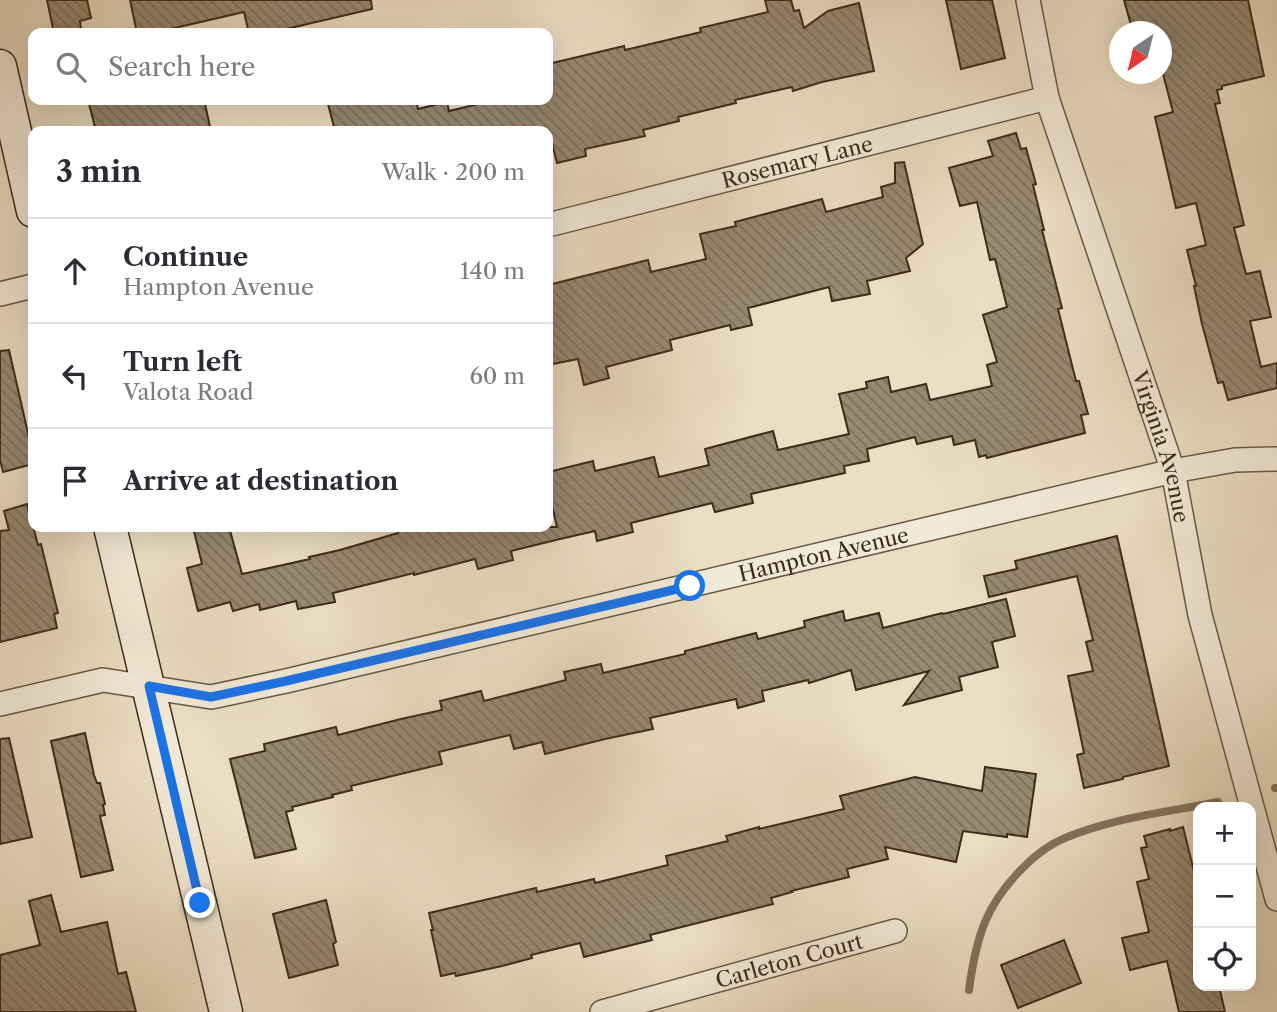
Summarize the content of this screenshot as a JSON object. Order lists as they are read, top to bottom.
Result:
{
  "streets": {
    "street": [
      "Rosemary Lane",
      "Virginia Avenue",
      "Hampton Avenue",
      "Carleton Court"
    ]
  },
  "crossings": [
    ["Rosemary Lane", "Virginia Avenue"],
    ["Virginia Avenue", "Hampton Avenue"]
  ],
  "north": "bottom left",
  "page": {
    "search": "Search here",
    "heading": ["3 min", "Walk · 200 m"],
    "list": [
      ["Continue", "Hampton Avenue", "140 m"],
      ["Turn left", "Valota Road", "60 m"],
      "Arrive at destination"
    ],
    "map_buttons": ["+", "−"]
  }
}
